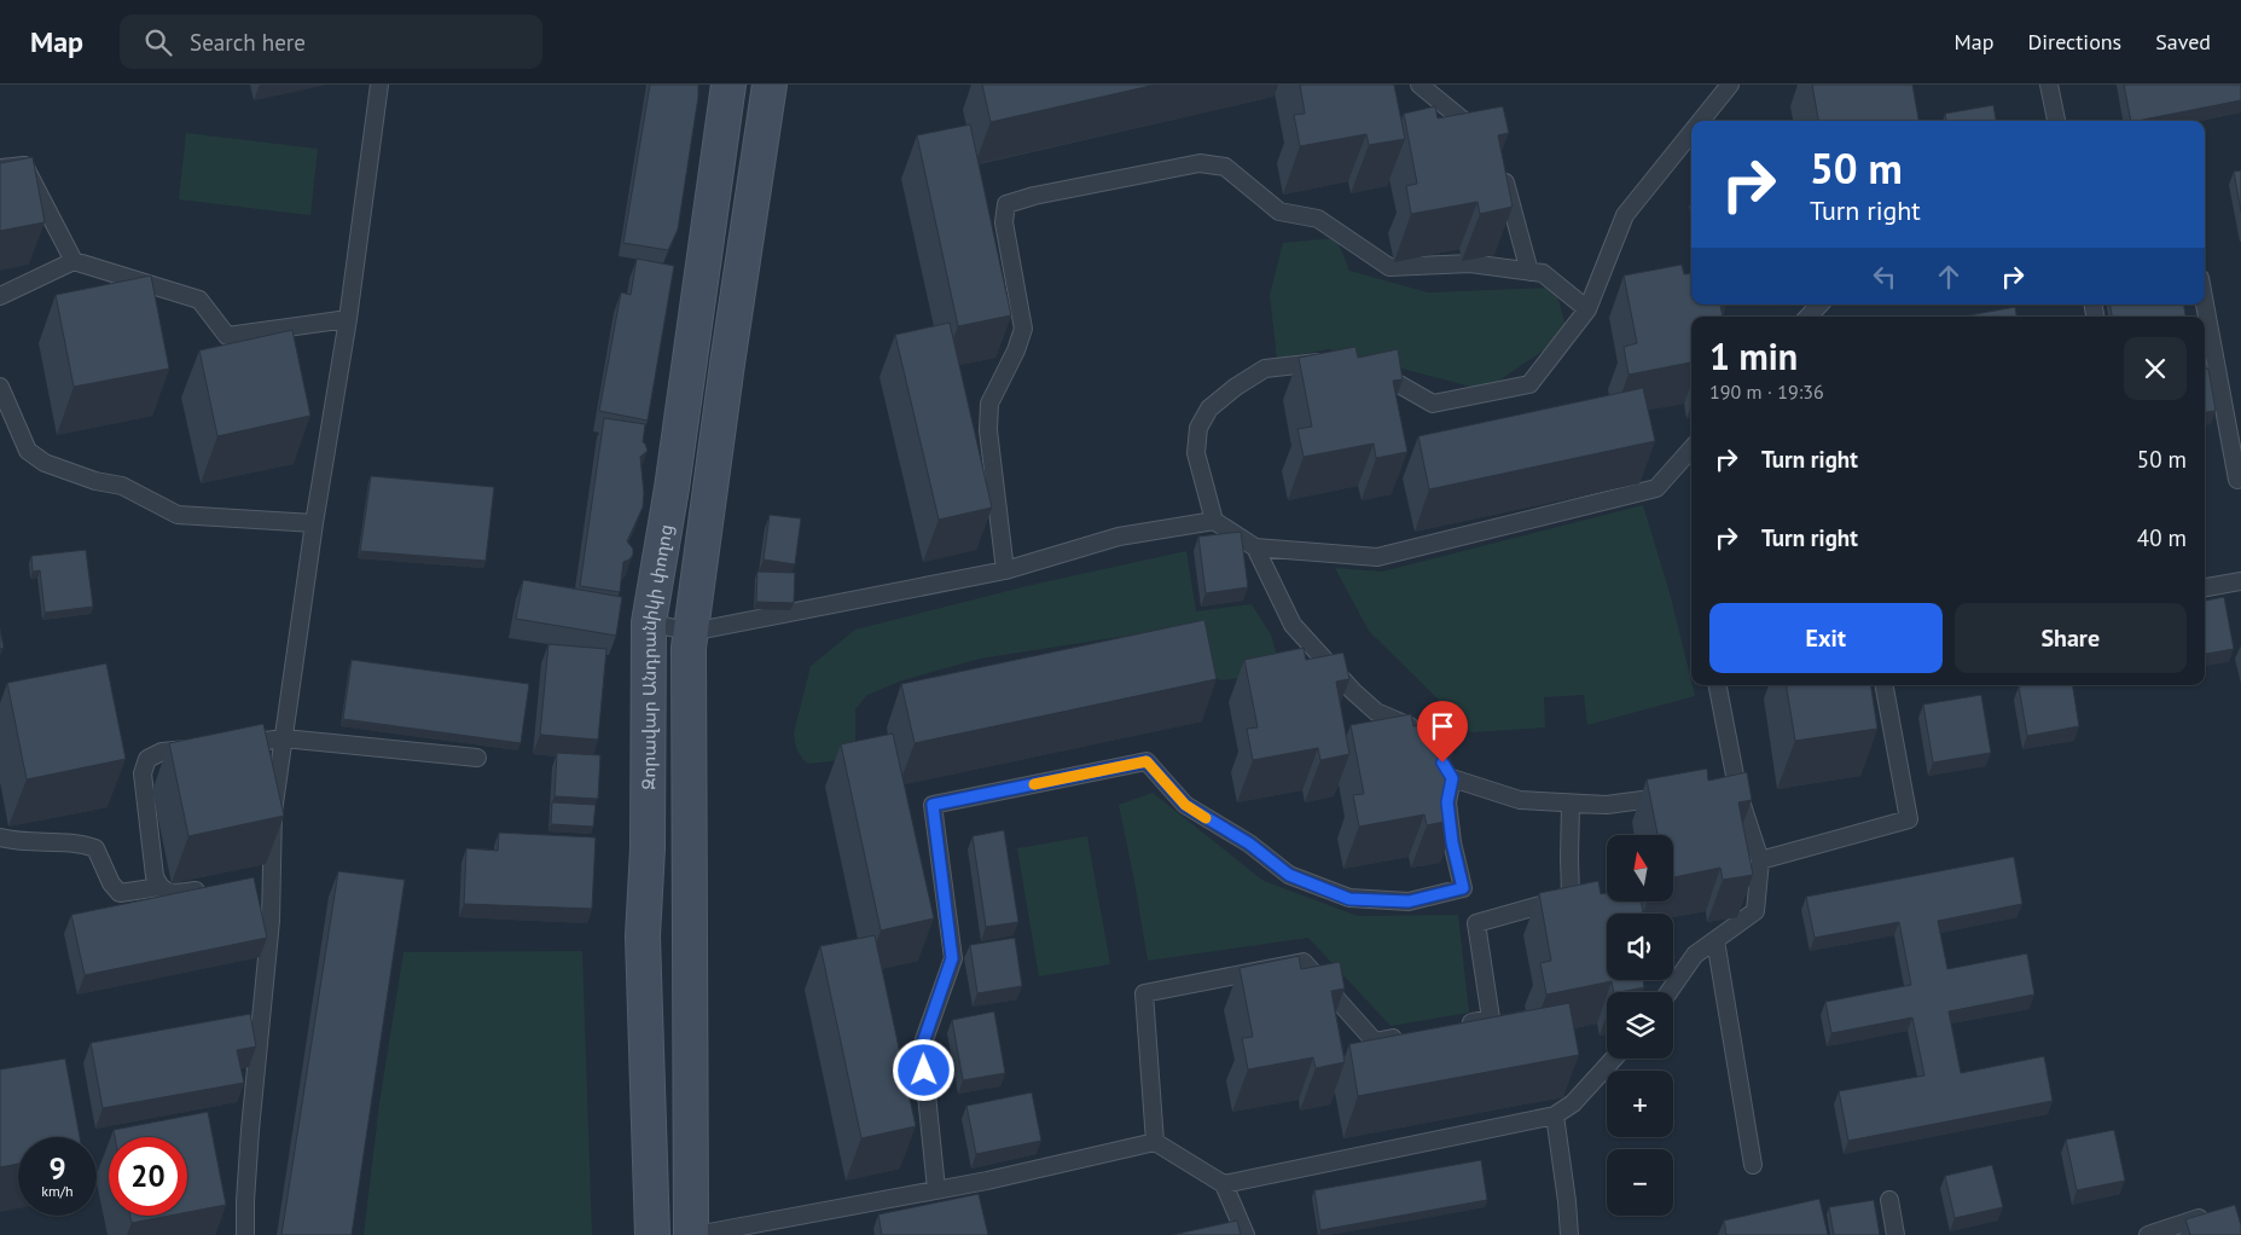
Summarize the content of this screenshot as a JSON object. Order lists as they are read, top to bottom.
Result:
{
  "streets": {
    "main road": ["Զորավար Անդրանիկի փողոց"]
  },
  "north": "top",
  "page": {
    "header": "Map",
    "search": "Search here",
    "nav": ["Map", "Directions", "Saved"],
    "turn": ["50 m", "Turn right"],
    "heading": ["1 min", "190 m · 19:36"],
    "list": [
      {
        "name": "Turn right",
        "value": "50 m"
      },
      {
        "name": "Turn right",
        "value": "40 m"
      }
    ],
    "buttons": ["Exit", "Share"],
    "map_buttons": ["+", "−"],
    "speed": "9 km/h",
    "limit": "20"
  }
}
